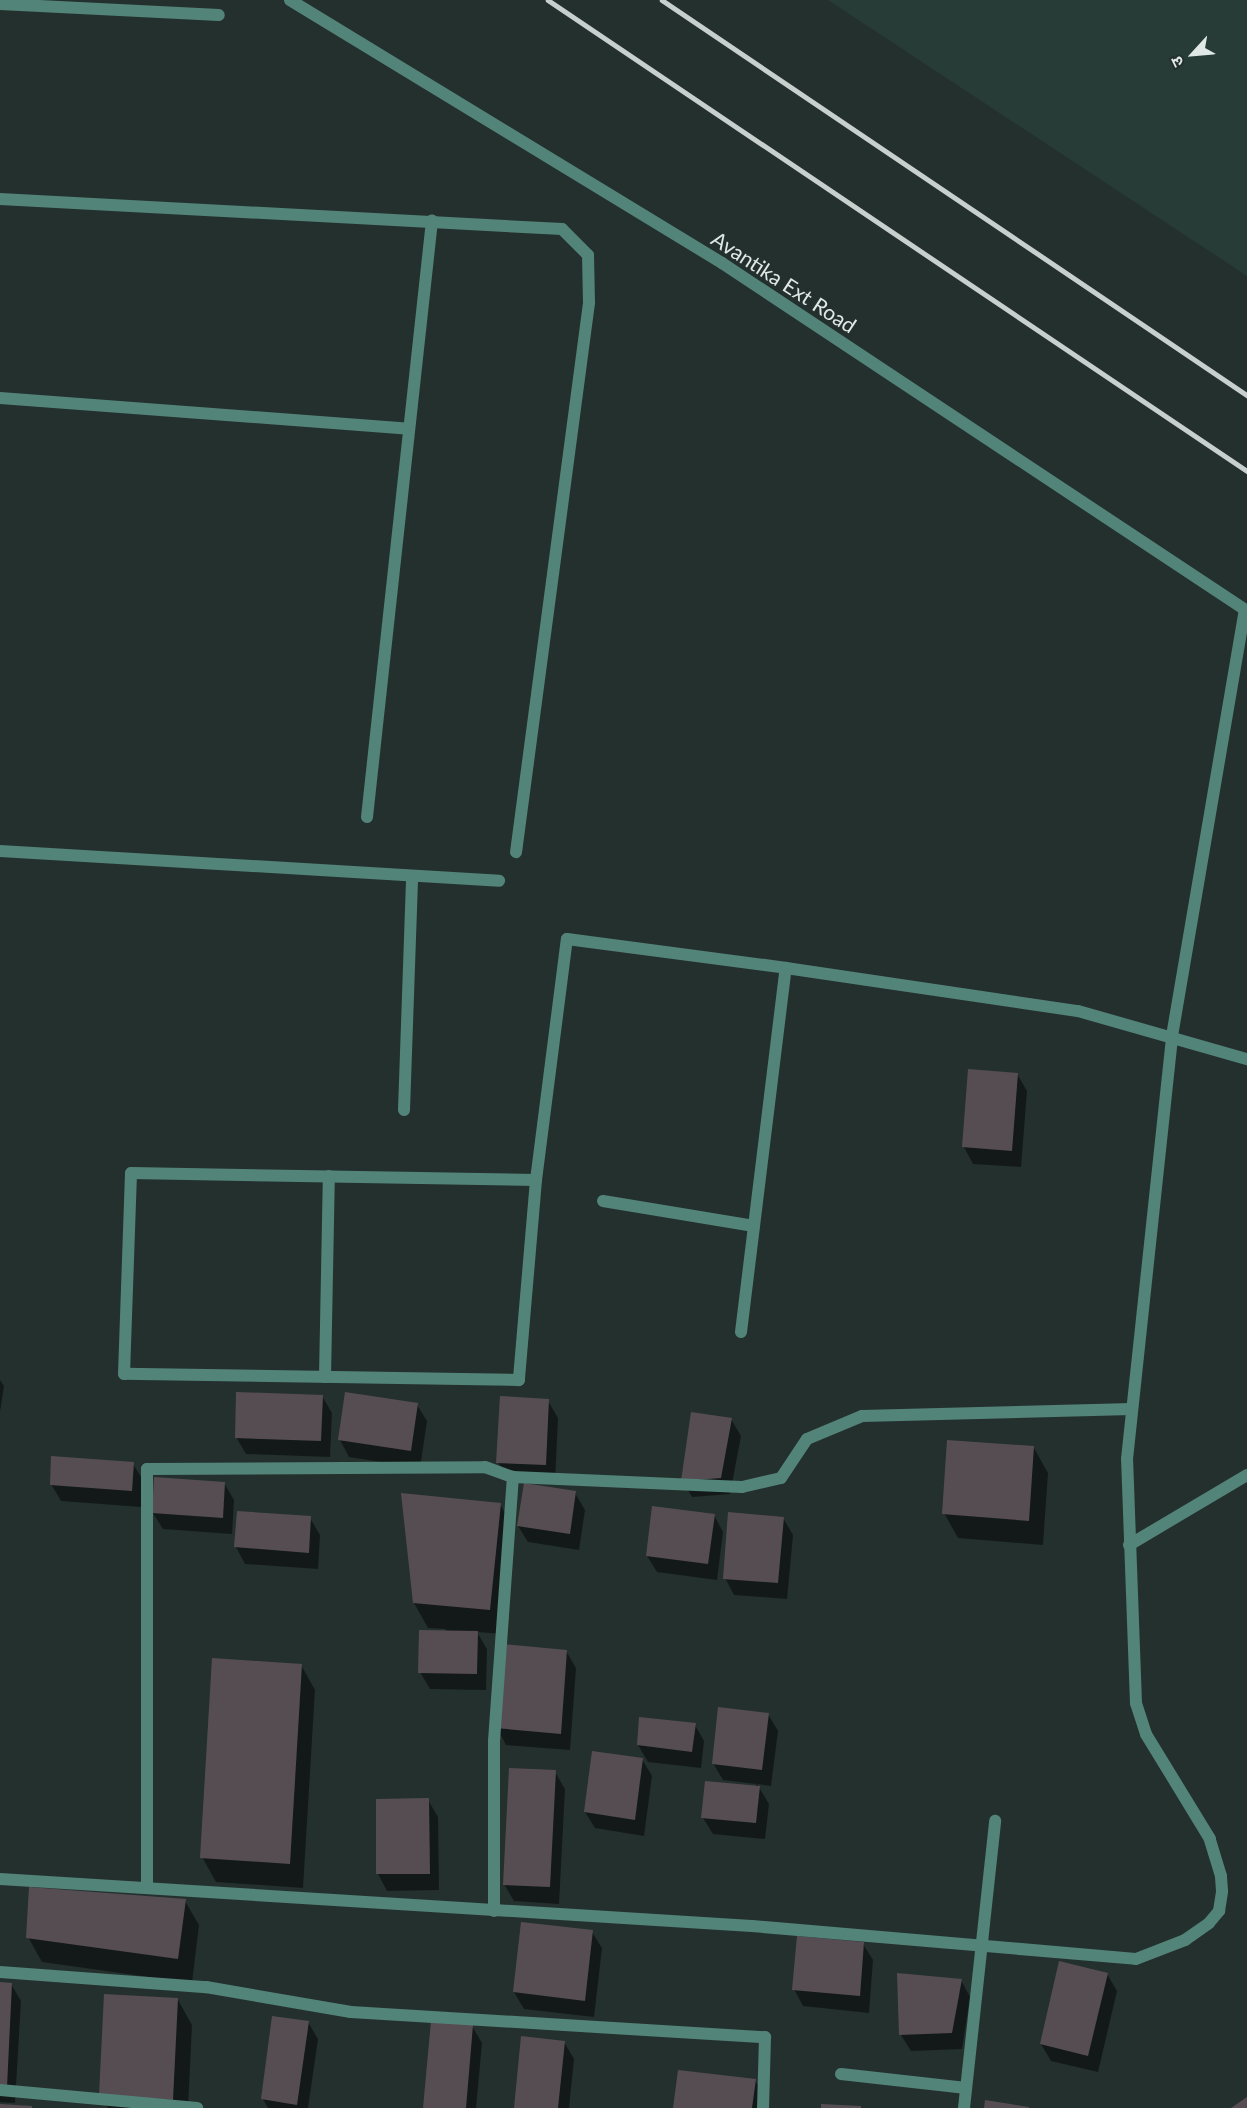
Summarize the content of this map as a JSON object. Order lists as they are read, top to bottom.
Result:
{
  "streets": {
    "street": ["Avantika Ext Road"]
  },
  "north": "bottom left"
}
